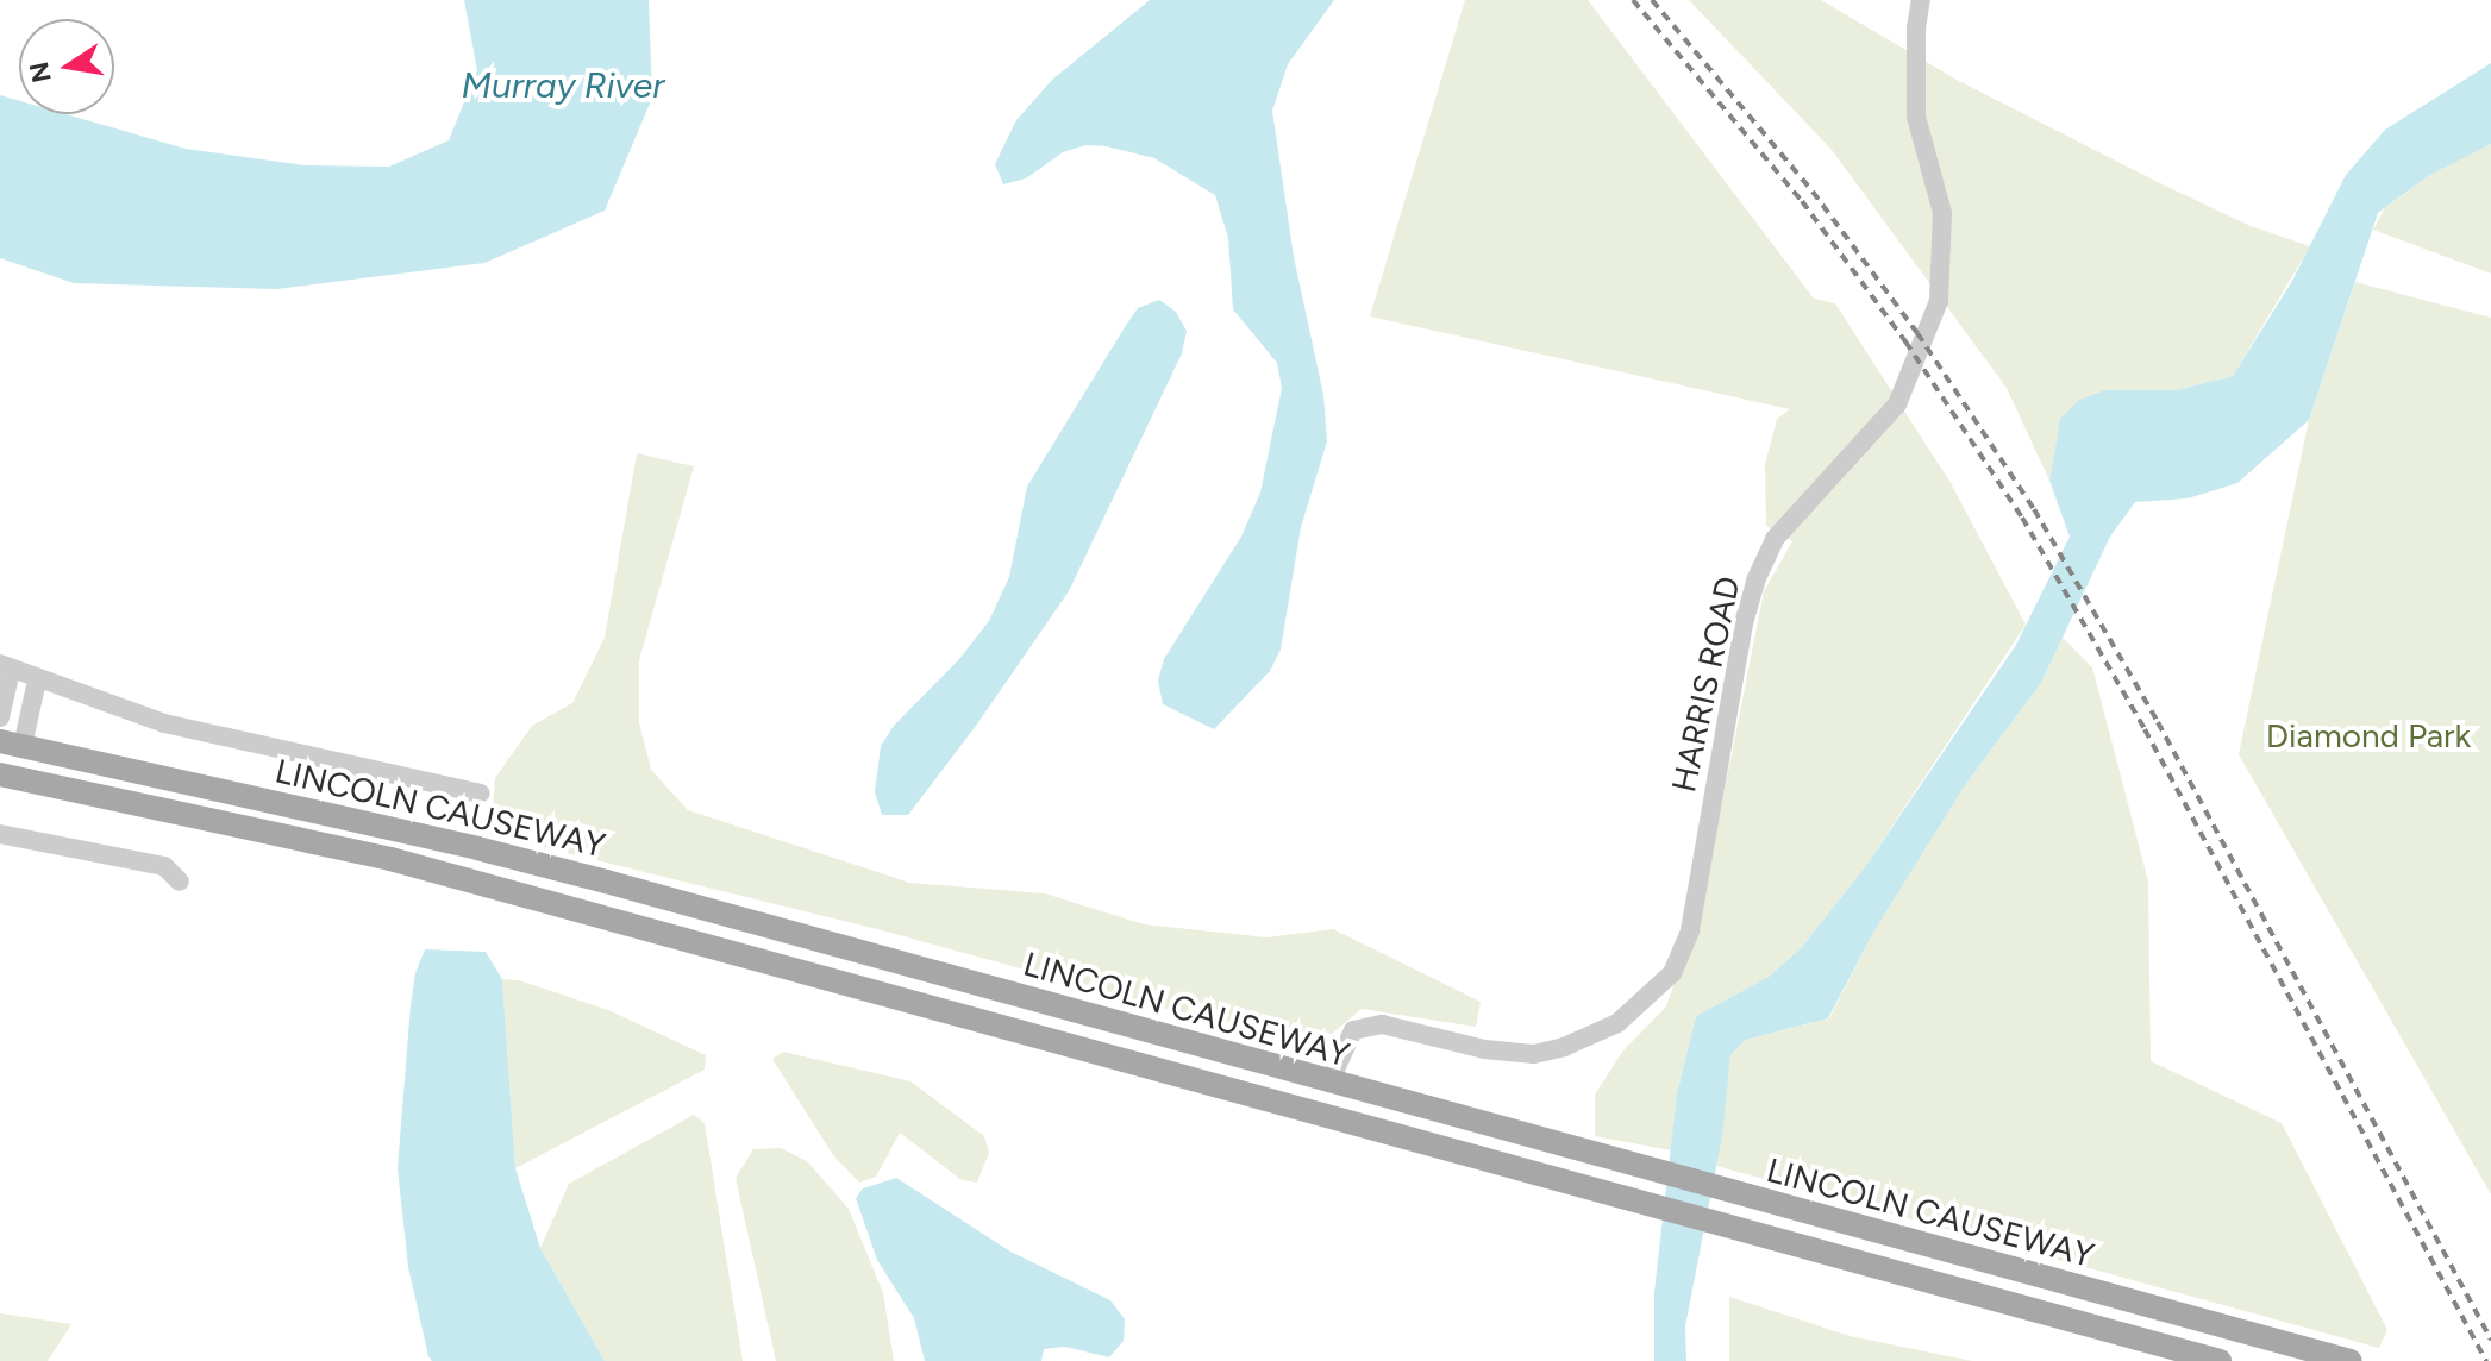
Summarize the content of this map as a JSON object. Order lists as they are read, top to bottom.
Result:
{
  "streets": {
    "main road": ["LINCOLN CAUSEWAY"],
    "street": ["HARRIS ROAD"]
  },
  "crossings": [
    ["HARRIS ROAD", "LINCOLN CAUSEWAY"]
  ],
  "water": ["Murray River"],
  "parks": ["Diamond Park"],
  "north": "left"
}
